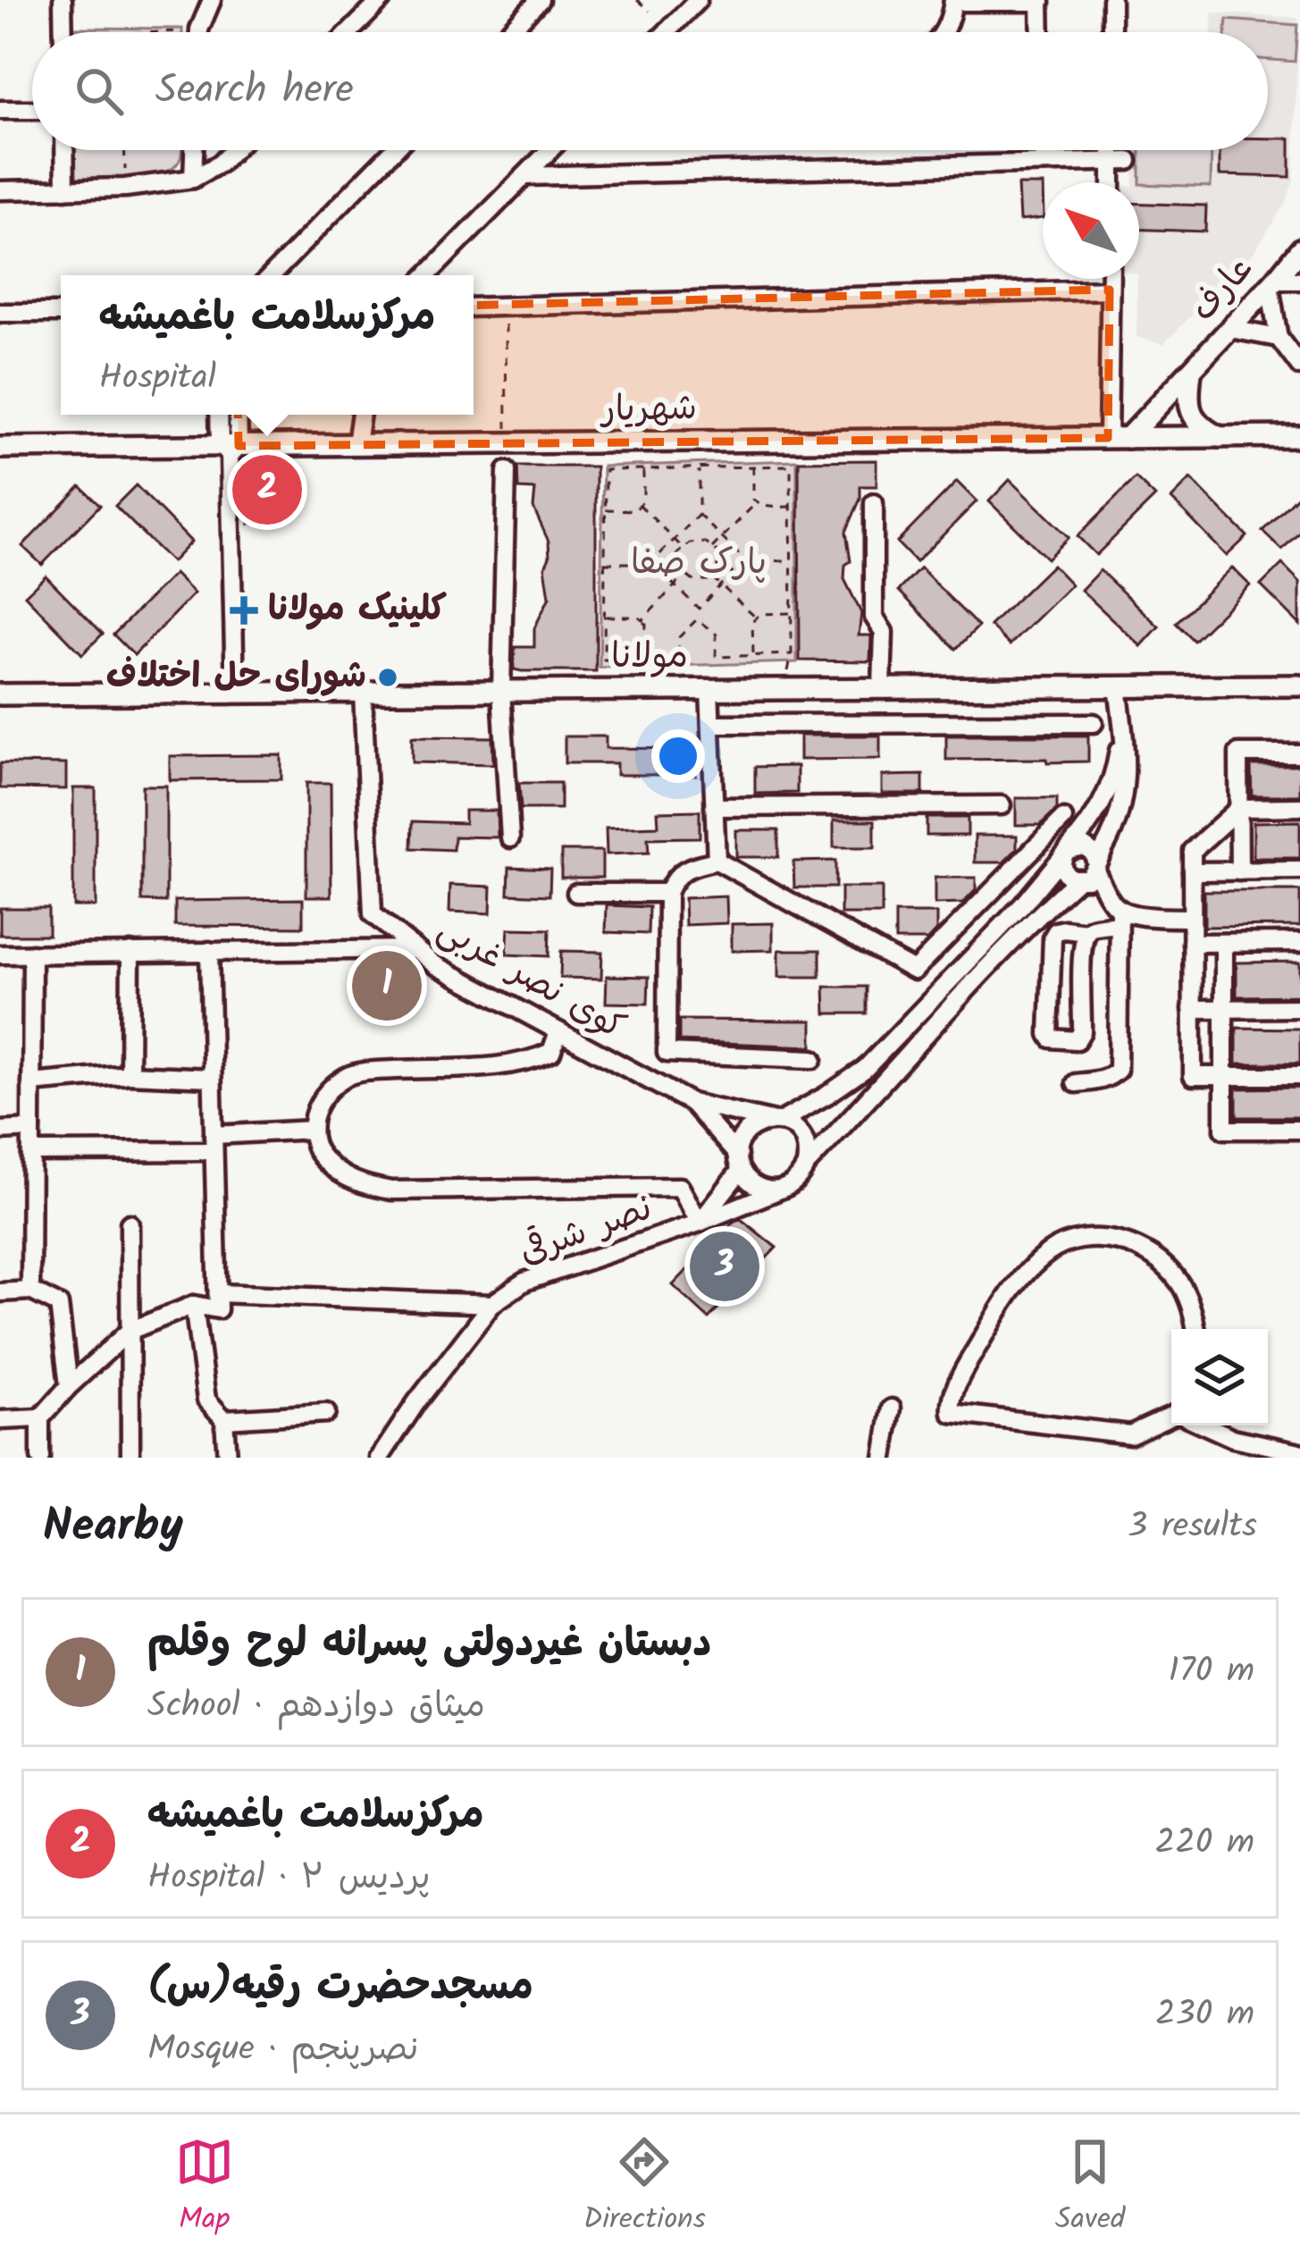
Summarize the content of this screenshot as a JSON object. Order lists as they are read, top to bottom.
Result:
{
  "streets": {
    "main road": ["عارف", "شهریار", "مولانا"],
    "street": ["کوی نصر غربی", "نصر شرقی"]
  },
  "crossings": [
    ["عارف", "شهریار"],
    ["مولانا", "کوی نصر غربی"],
    ["کوی نصر غربی", "نصر شرقی"]
  ],
  "parks": ["پارک صفا"],
  "places": {
    "health": ["کلینیک مولانا"],
    "other": ["شورای حل اختلاف"]
  },
  "north": "top left",
  "page": {
    "search": "Search here",
    "popup": ["مرکزسلامت باغمیشه", "Hospital"],
    "pins": ["2", "1", "3"],
    "heading": ["Nearby", "3 results"],
    "list": [
      {
        "mark": "1",
        "name": "دبستان غیردولتی پسرانه لوح وقلم",
        "note": "School · میثاق دوازدهم",
        "value": "170 m"
      },
      {
        "mark": "2",
        "name": "مرکزسلامت باغمیشه",
        "note": "Hospital · پردیس ۲",
        "value": "220 m"
      },
      {
        "mark": "3",
        "name": "مسجدحضرت رقیه(س)",
        "note": "Mosque · نصرپنجم",
        "value": "230 m"
      }
    ],
    "nav": ["Map", "Directions", "Saved"]
  }
}
